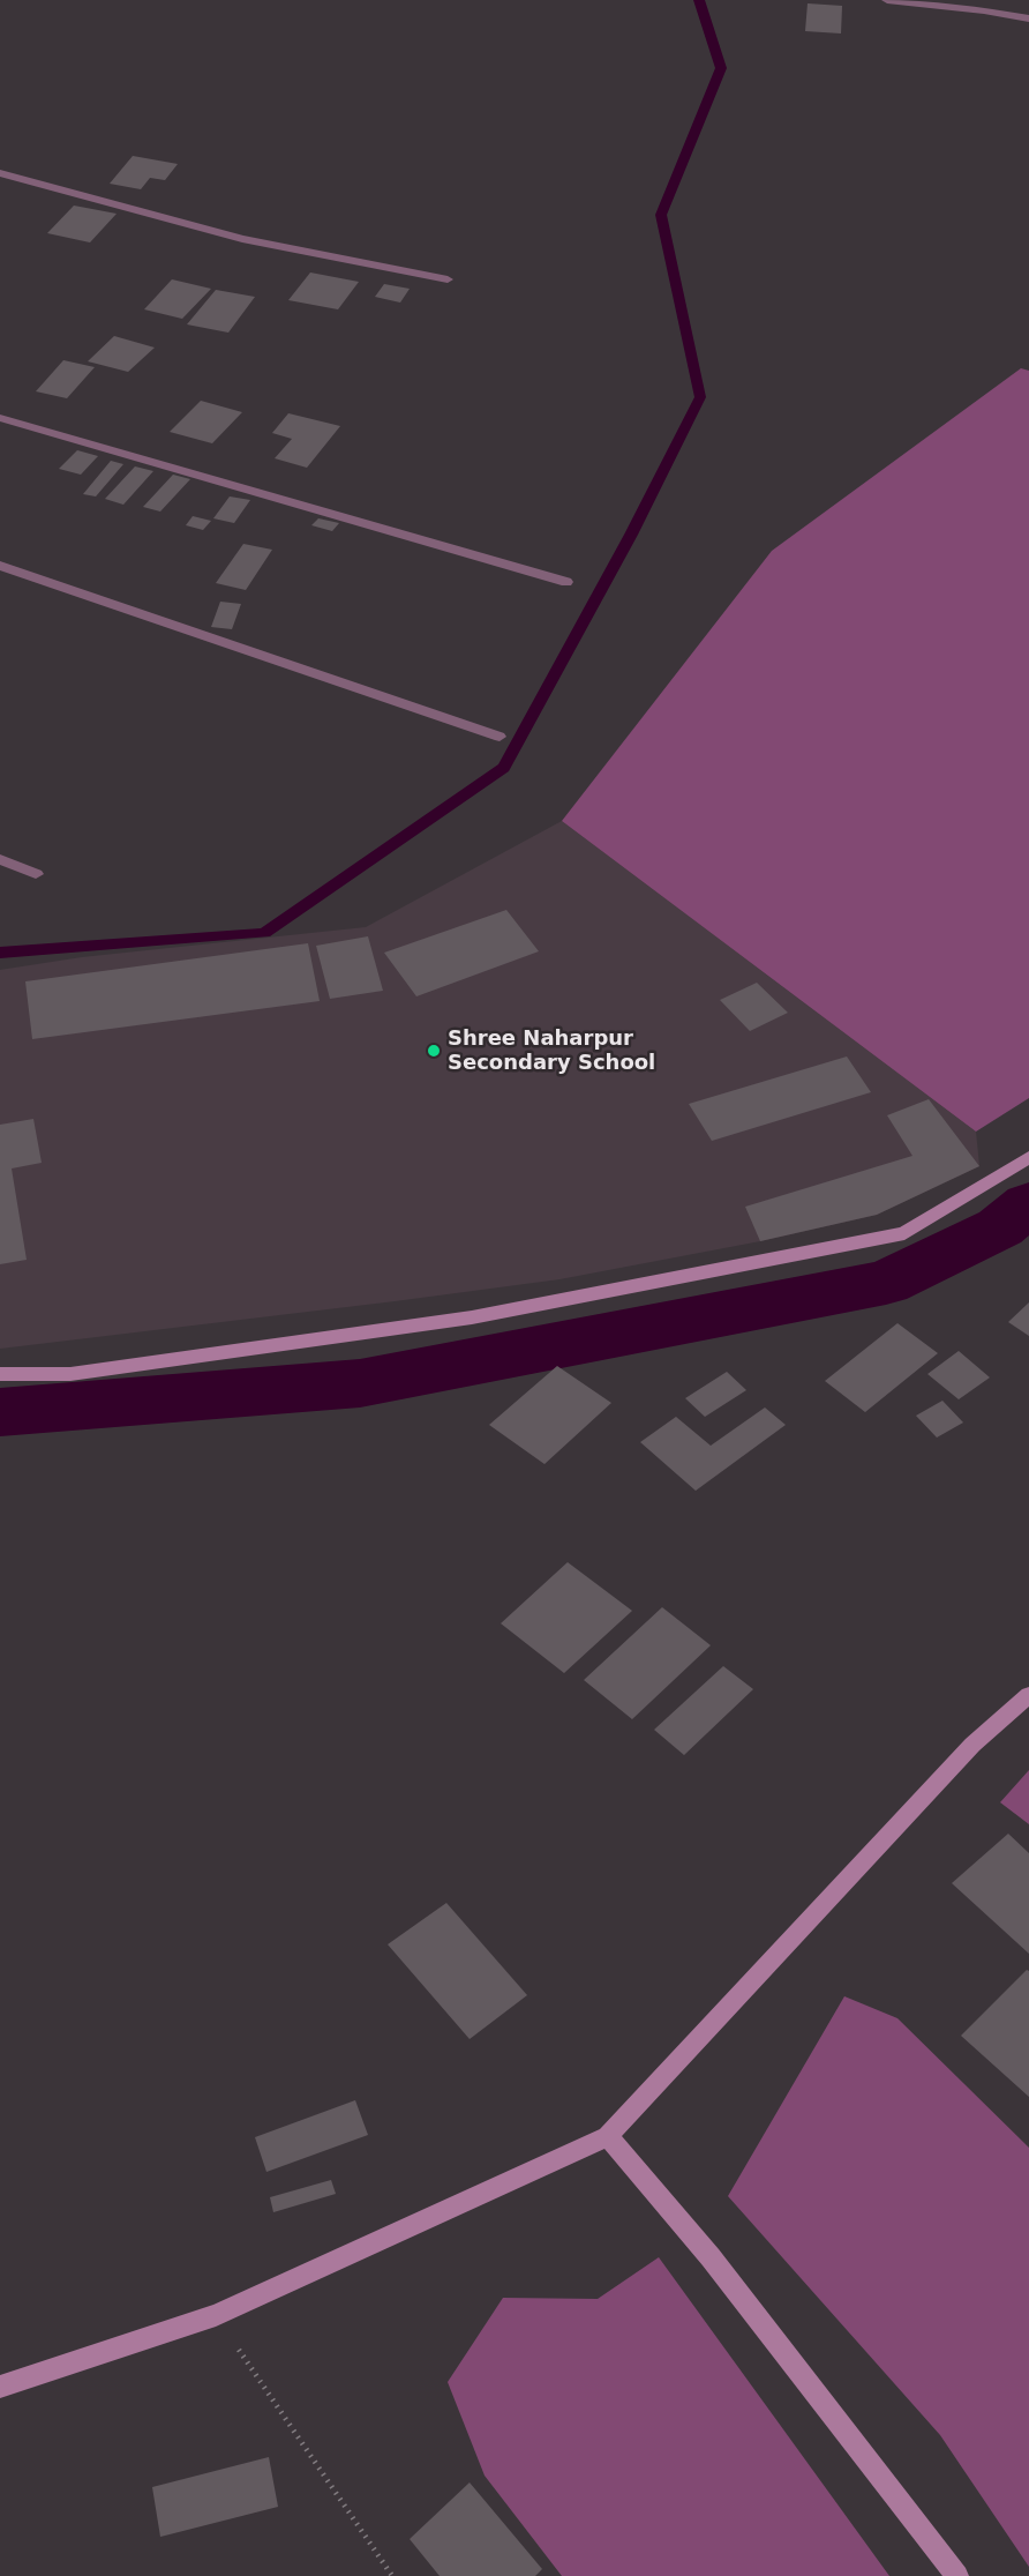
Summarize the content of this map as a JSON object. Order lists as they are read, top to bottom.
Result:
{
  "places": ["Shree Naharpur Secondary School"]
}
